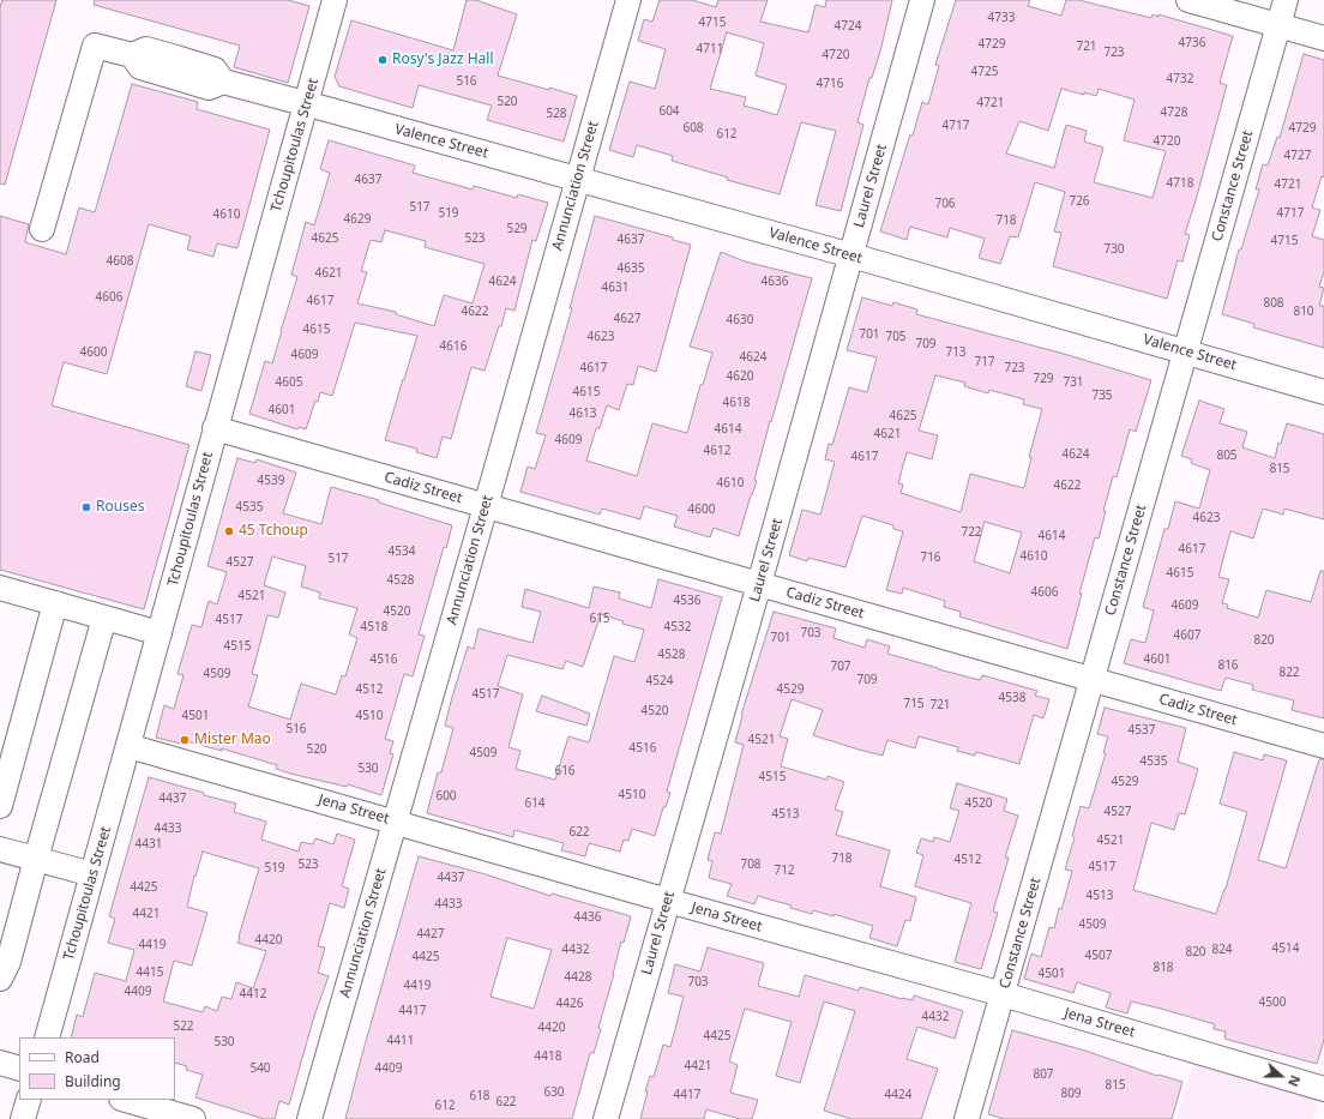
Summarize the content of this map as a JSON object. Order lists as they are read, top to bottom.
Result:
{
  "streets": {
    "street": [
      "Valence Street",
      "Tchoupitoulas Street",
      "Annunciation Street",
      "Laurel Street",
      "Constance Street",
      "Cadiz Street",
      "Jena Street"
    ]
  },
  "crossings": [
    ["Valence Street", "Tchoupitoulas Street"],
    ["Valence Street", "Annunciation Street"],
    ["Valence Street", "Laurel Street"],
    ["Valence Street", "Constance Street"],
    ["Tchoupitoulas Street", "Cadiz Street"],
    ["Tchoupitoulas Street", "Jena Street"],
    ["Annunciation Street", "Cadiz Street"],
    ["Annunciation Street", "Jena Street"],
    ["Laurel Street", "Cadiz Street"],
    ["Laurel Street", "Jena Street"],
    ["Constance Street", "Cadiz Street"],
    ["Constance Street", "Jena Street"]
  ],
  "places": [
    "Rosy's Jazz Hall",
    "Rouses",
    "45 Tchoup",
    "Mister Mao"
  ],
  "house_numbers": [
    "4733",
    "4715",
    "4724",
    "4736",
    "4729",
    "721",
    "4711",
    "723",
    "4720",
    "4725",
    "4732",
    "516",
    "4716",
    "520",
    "4721",
    "604",
    "4728",
    "528",
    "4717",
    "608",
    "4729",
    "612",
    "4720",
    "4727",
    "4637",
    "4718",
    "4721",
    "726",
    "706",
    "517",
    "519",
    "4717",
    "4610",
    "4629",
    "718",
    "529",
    "4625",
    "523",
    "4637",
    "4715",
    "730",
    "4608",
    "4635",
    "4621",
    "4624",
    "4636",
    "4631",
    "4606",
    "4617",
    "808",
    "4622",
    "810",
    "4627",
    "4630",
    "4615",
    "701",
    "4623",
    "705",
    "709",
    "4616",
    "4600",
    "713",
    "4609",
    "4624",
    "717",
    "4617",
    "723",
    "4620",
    "729",
    "4605",
    "731",
    "4615",
    "735",
    "4618",
    "4601",
    "4613",
    "4625",
    "4614",
    "4621",
    "4609",
    "4612",
    "4624",
    "805",
    "4617",
    "815",
    "4539",
    "4610",
    "4622",
    "4535",
    "4600",
    "4623",
    "722",
    "4614",
    "4617",
    "4534",
    "4610",
    "716",
    "517",
    "4527",
    "4615",
    "4528",
    "4606",
    "4521",
    "4536",
    "4609",
    "4520",
    "615",
    "4517",
    "4518",
    "4532",
    "703",
    "4607",
    "701",
    "820",
    "4515",
    "4528",
    "4516",
    "4601",
    "816",
    "707",
    "822",
    "4509",
    "709",
    "4524",
    "4512",
    "4529",
    "4517",
    "4538",
    "715",
    "721",
    "4520",
    "4501",
    "4510",
    "516",
    "4537",
    "4521",
    "4516",
    "520",
    "4509",
    "4535",
    "530",
    "616",
    "4515",
    "4529",
    "4510",
    "600",
    "4437",
    "614",
    "4520",
    "4527",
    "4513",
    "4433",
    "622",
    "4521",
    "4431",
    "718",
    "4512",
    "523",
    "708",
    "4517",
    "519",
    "712",
    "4437",
    "4425",
    "4513",
    "4433",
    "4421",
    "4436",
    "4509",
    "4427",
    "4420",
    "4419",
    "4514",
    "4432",
    "824",
    "820",
    "4507",
    "4425",
    "818",
    "4415",
    "4501",
    "4428",
    "703",
    "4419",
    "4409",
    "4412",
    "4500",
    "4426",
    "4417",
    "4432",
    "522",
    "4420",
    "4425",
    "4411",
    "530",
    "4418",
    "4421",
    "540",
    "4409",
    "807",
    "815",
    "630",
    "809",
    "4417",
    "4424",
    "618",
    "622",
    "612"
  ],
  "legend": ["Road", "Building"],
  "north": "right"
}
